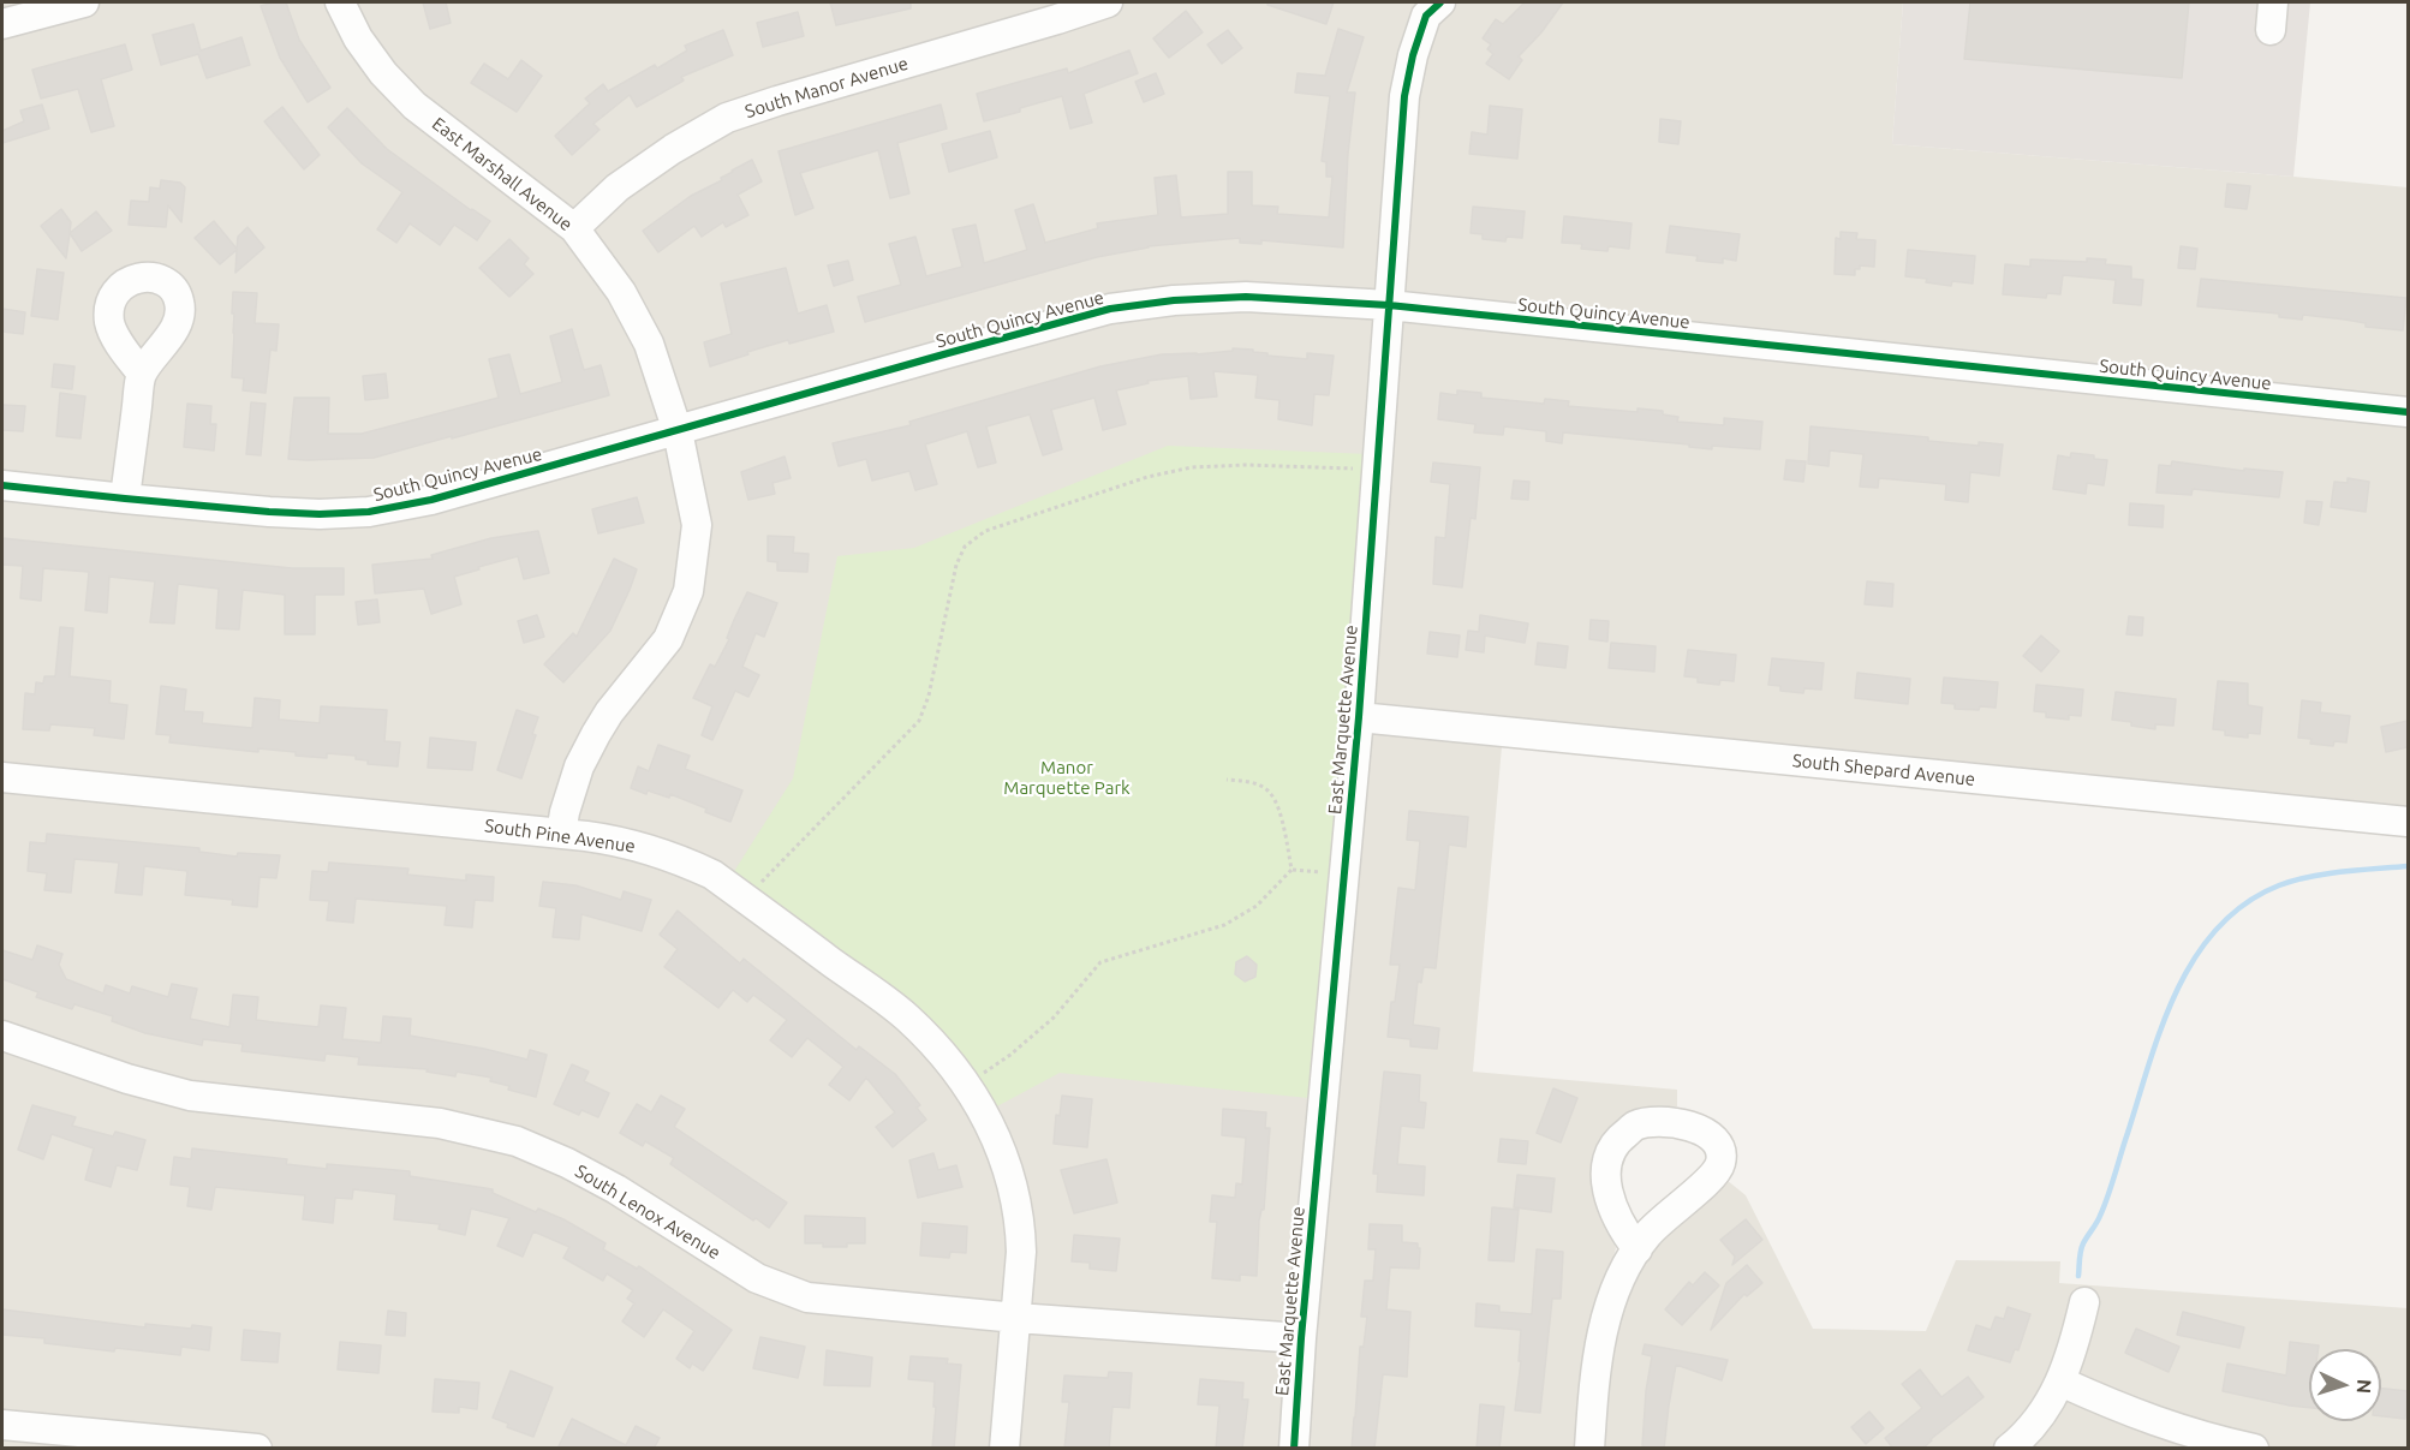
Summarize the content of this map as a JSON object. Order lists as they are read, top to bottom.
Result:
{
  "streets": {
    "street": [
      "South Manor Avenue",
      "East Marshall Avenue",
      "South Quincy Avenue",
      "East Marquette Avenue",
      "South Shepard Avenue",
      "South Pine Avenue",
      "South Lenox Avenue"
    ]
  },
  "crossings": [
    ["South Manor Avenue", "East Marshall Avenue"],
    ["East Marshall Avenue", "South Quincy Avenue"],
    ["East Marshall Avenue", "South Pine Avenue"],
    ["South Quincy Avenue", "East Marquette Avenue"],
    ["East Marquette Avenue", "South Shepard Avenue"],
    ["East Marquette Avenue", "South Lenox Avenue"],
    ["South Pine Avenue", "South Lenox Avenue"]
  ],
  "parks": ["Manor Marquette Park"],
  "north": "right"
}
